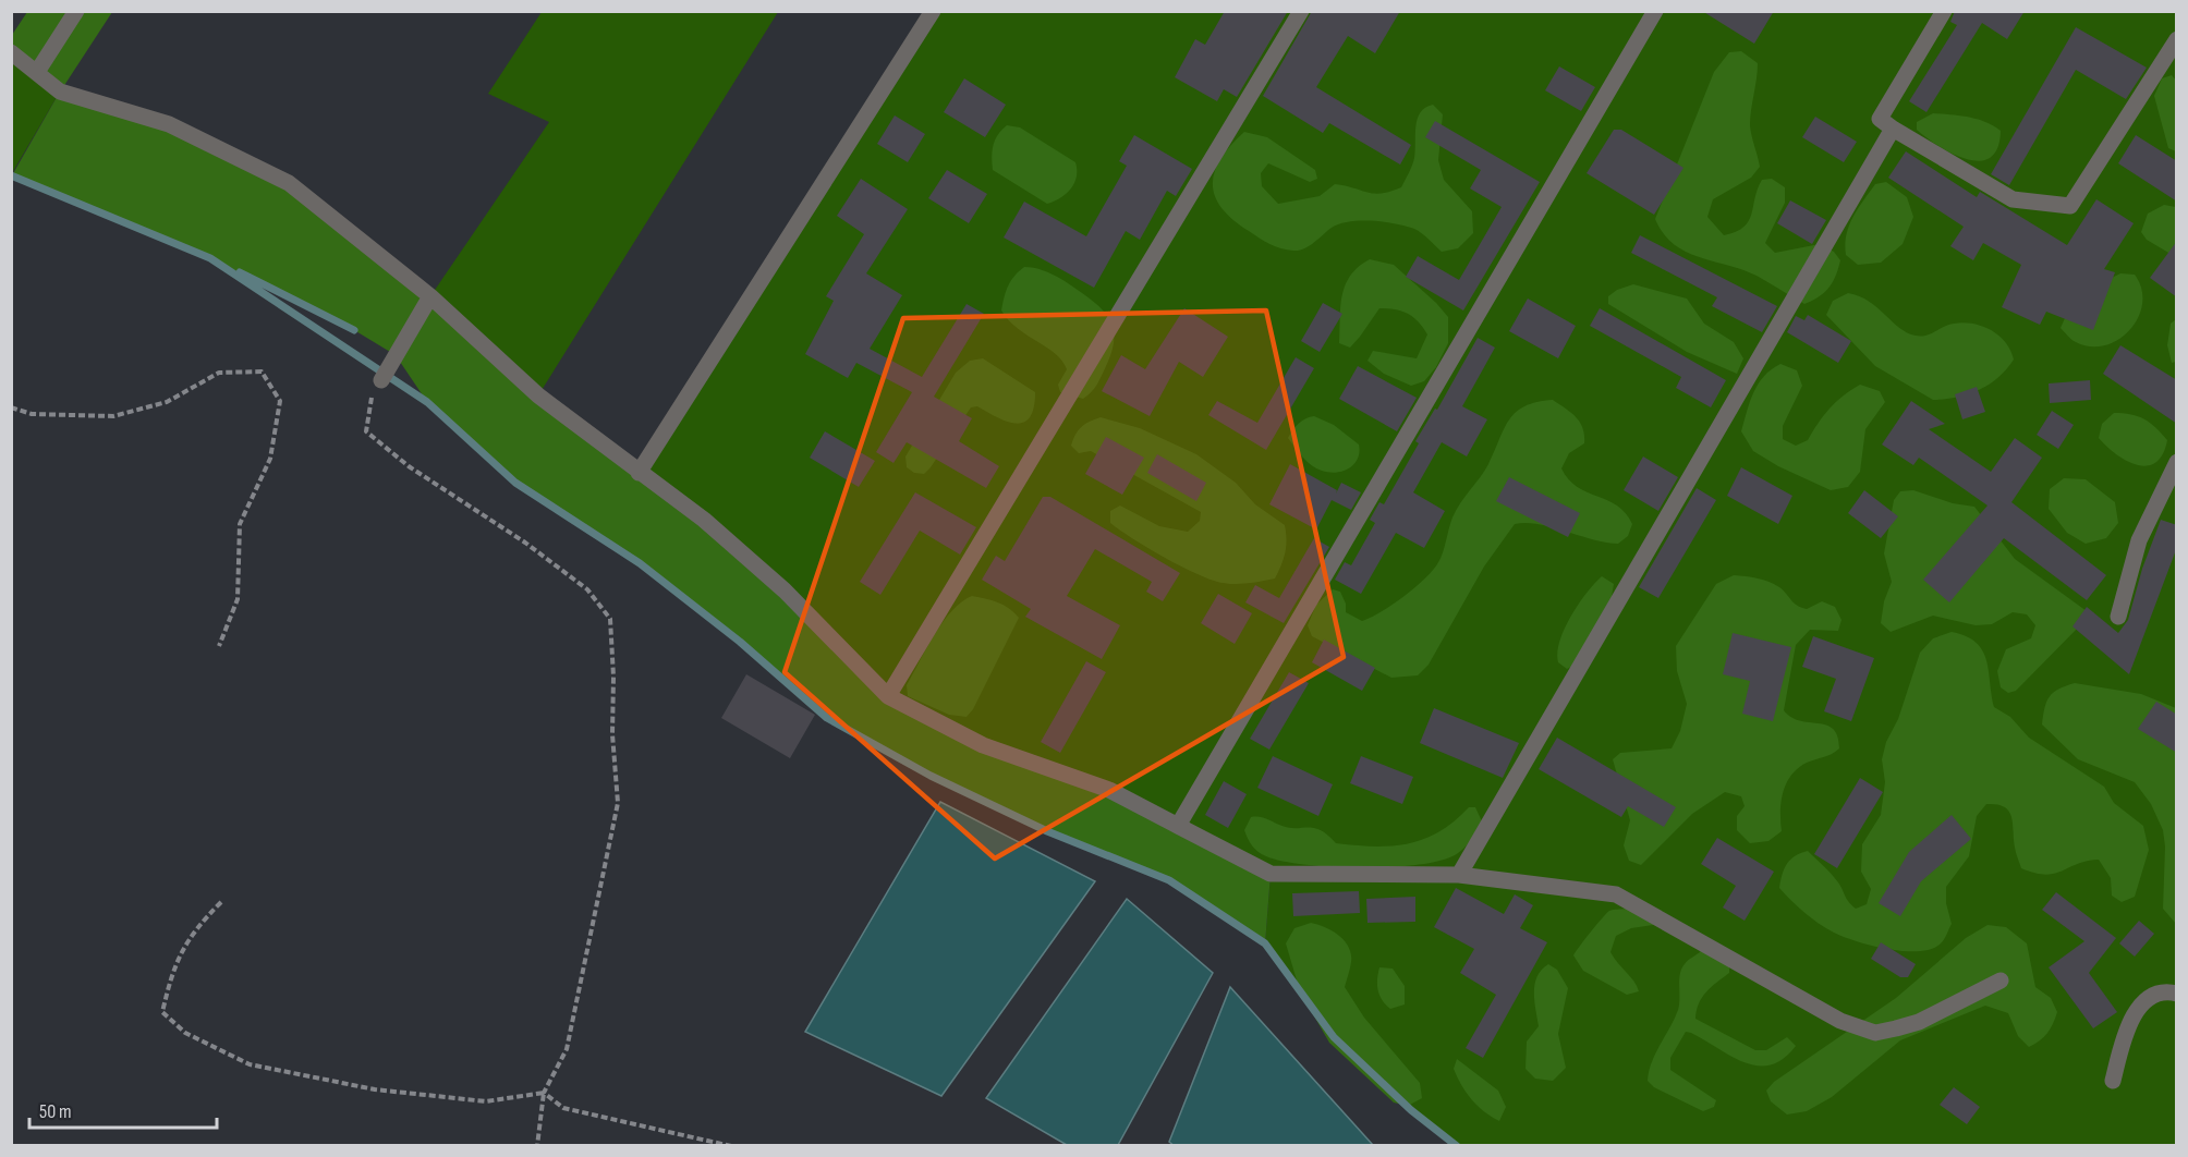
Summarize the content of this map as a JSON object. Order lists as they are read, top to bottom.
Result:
{
  "scale_bar": "50 m"
}
